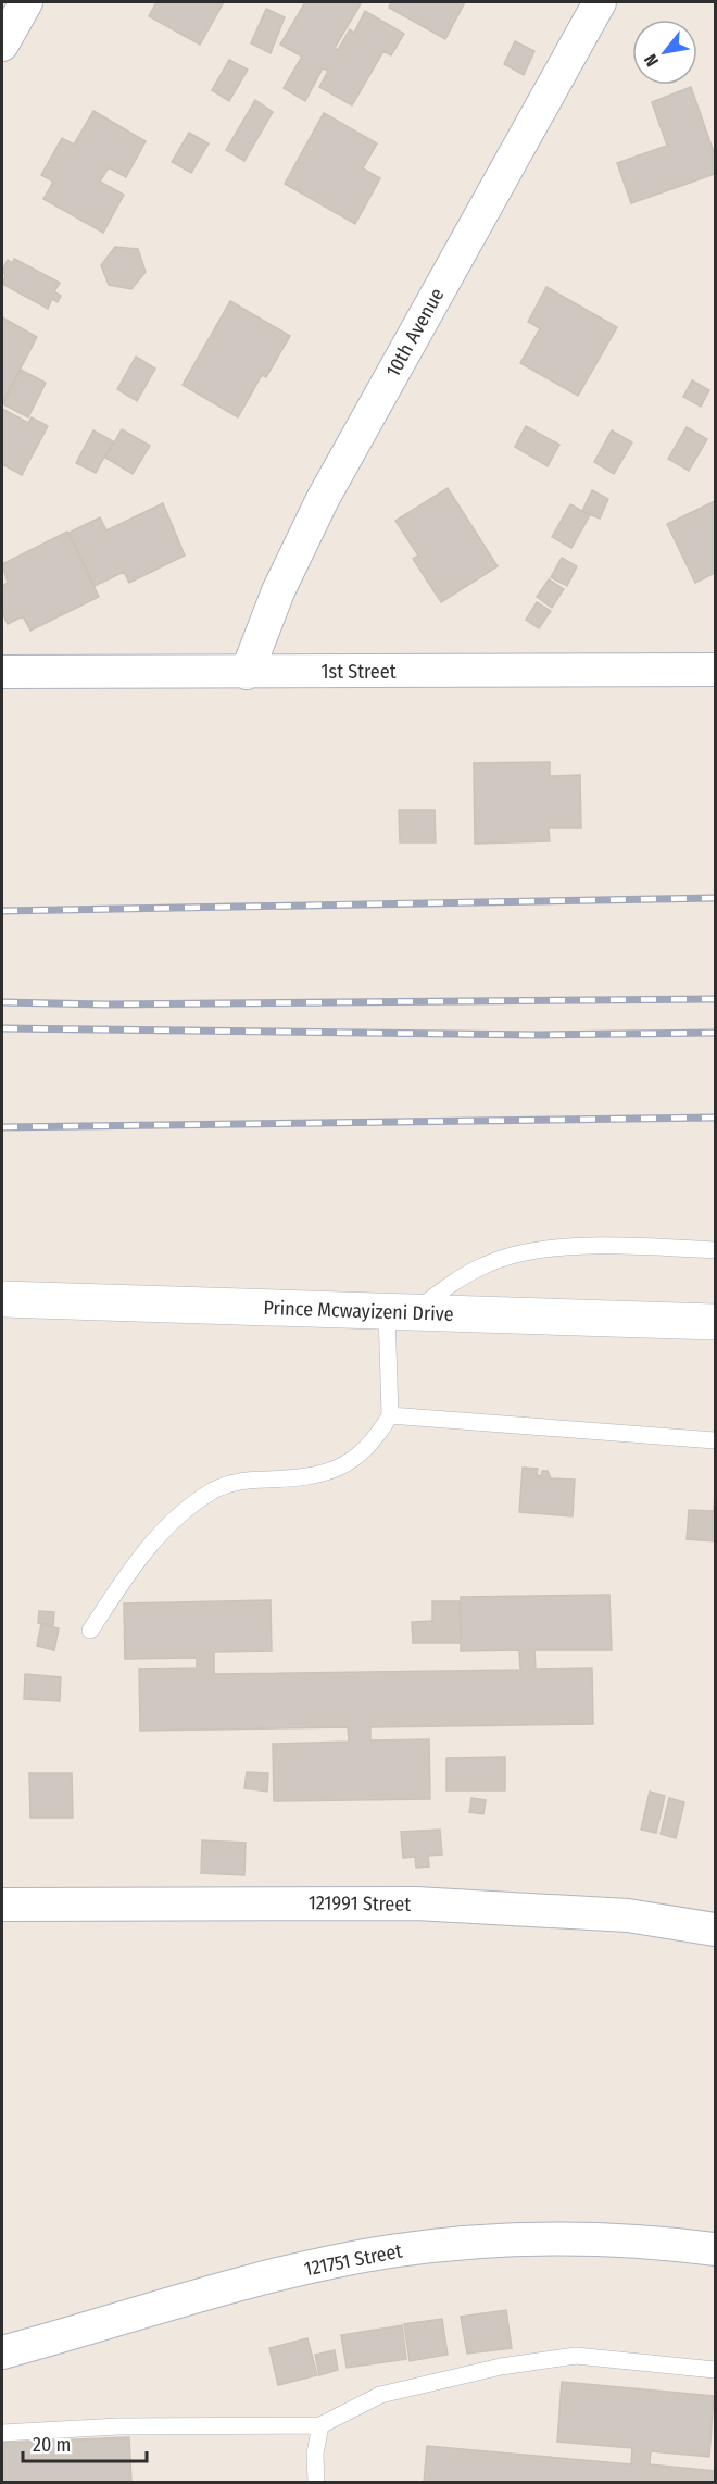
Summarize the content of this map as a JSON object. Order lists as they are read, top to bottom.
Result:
{
  "streets": {
    "street": [
      "10th Avenue",
      "1st Street",
      "Prince Mcwayizeni Drive",
      "121991 Street",
      "121751 Street"
    ]
  },
  "crossings": [
    ["10th Avenue", "1st Street"]
  ],
  "scale_bar": "20 m",
  "north": "bottom left"
}
